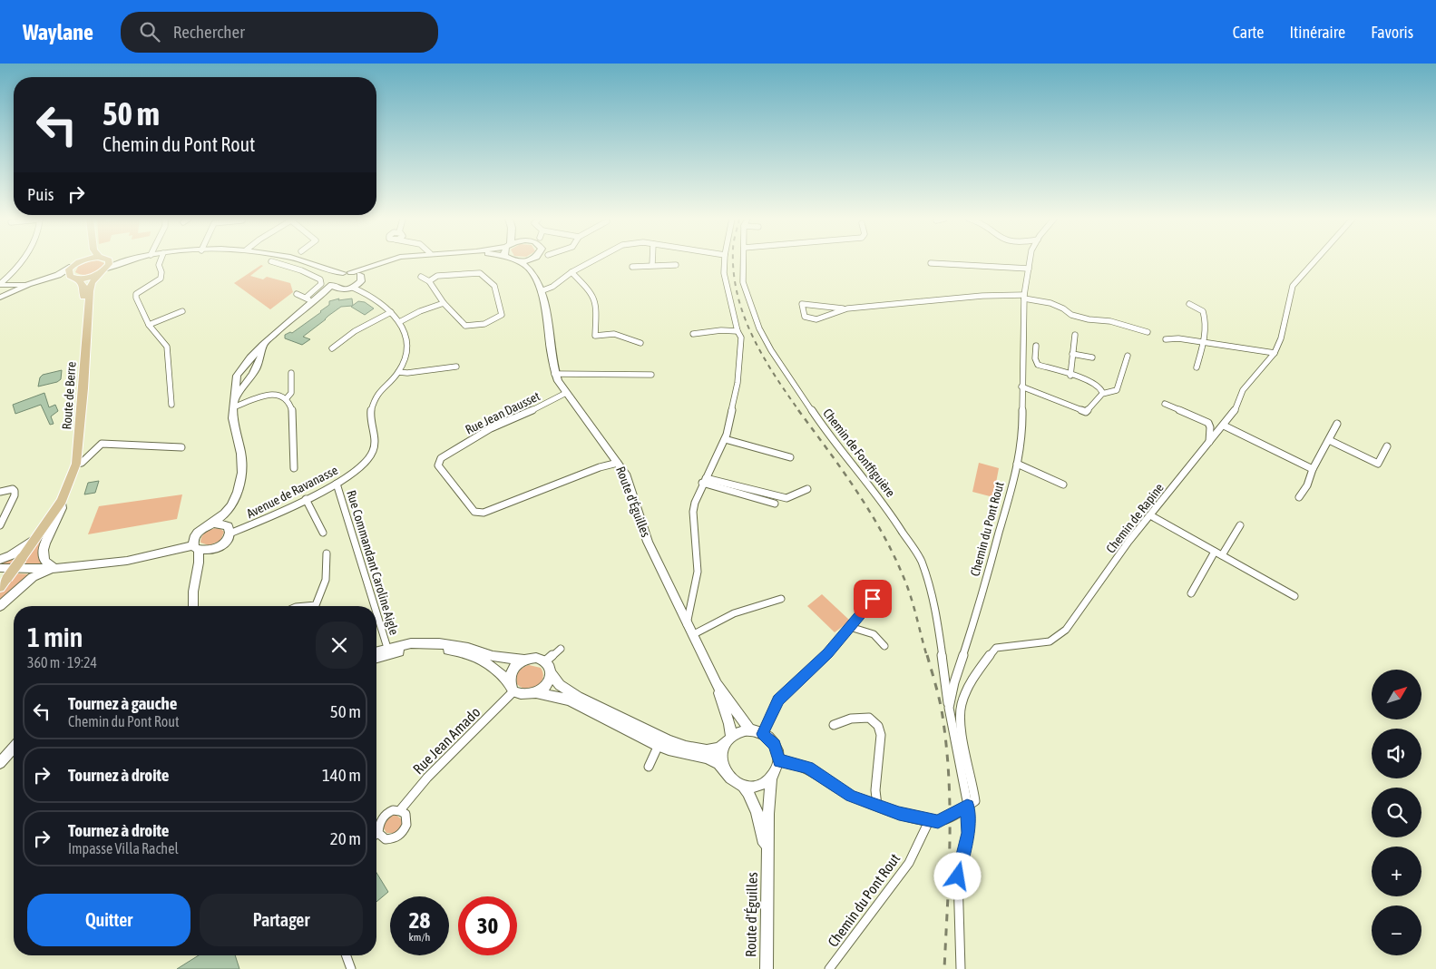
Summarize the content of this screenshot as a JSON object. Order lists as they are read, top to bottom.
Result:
{
  "streets": {
    "main road": ["Route de Berre"],
    "street": [
      "Rue Jean Dausset",
      "Chemin de Fontfiguière",
      "Avenue de Ravanasse",
      "Route d'Éguilles",
      "Chemin de Rapine",
      "Chemin du Pont Rout",
      "Rue Commandant Caroline Aigle",
      "Rue Jean Amado"
    ]
  },
  "crossings": [
    ["Rue Jean Dausset", "Route d'Éguilles"],
    ["Chemin de Fontfiguière", "Chemin du Pont Rout"],
    ["Avenue de Ravanasse", "Rue Commandant Caroline Aigle"],
    ["Chemin de Rapine", "Chemin du Pont Rout"]
  ],
  "north": "top right",
  "page": {
    "header": "Waylane",
    "search": "Rechercher",
    "nav": ["Carte", "Itinéraire", "Favoris"],
    "turn": ["50 m", "Chemin du Pont Rout"],
    "then": "Puis",
    "heading": ["1 min", "360 m · 19:24"],
    "map_buttons": ["+", "−"],
    "list": [
      {
        "name": "Tournez à gauche",
        "note": "Chemin du Pont Rout",
        "value": "50 m"
      },
      {
        "name": "Tournez à droite",
        "value": "140 m"
      },
      {
        "name": "Tournez à droite",
        "note": "Impasse Villa Rachel",
        "value": "20 m"
      }
    ],
    "buttons": ["Quitter", "Partager"],
    "speed": "28 km/h",
    "limit": "30"
  }
}
